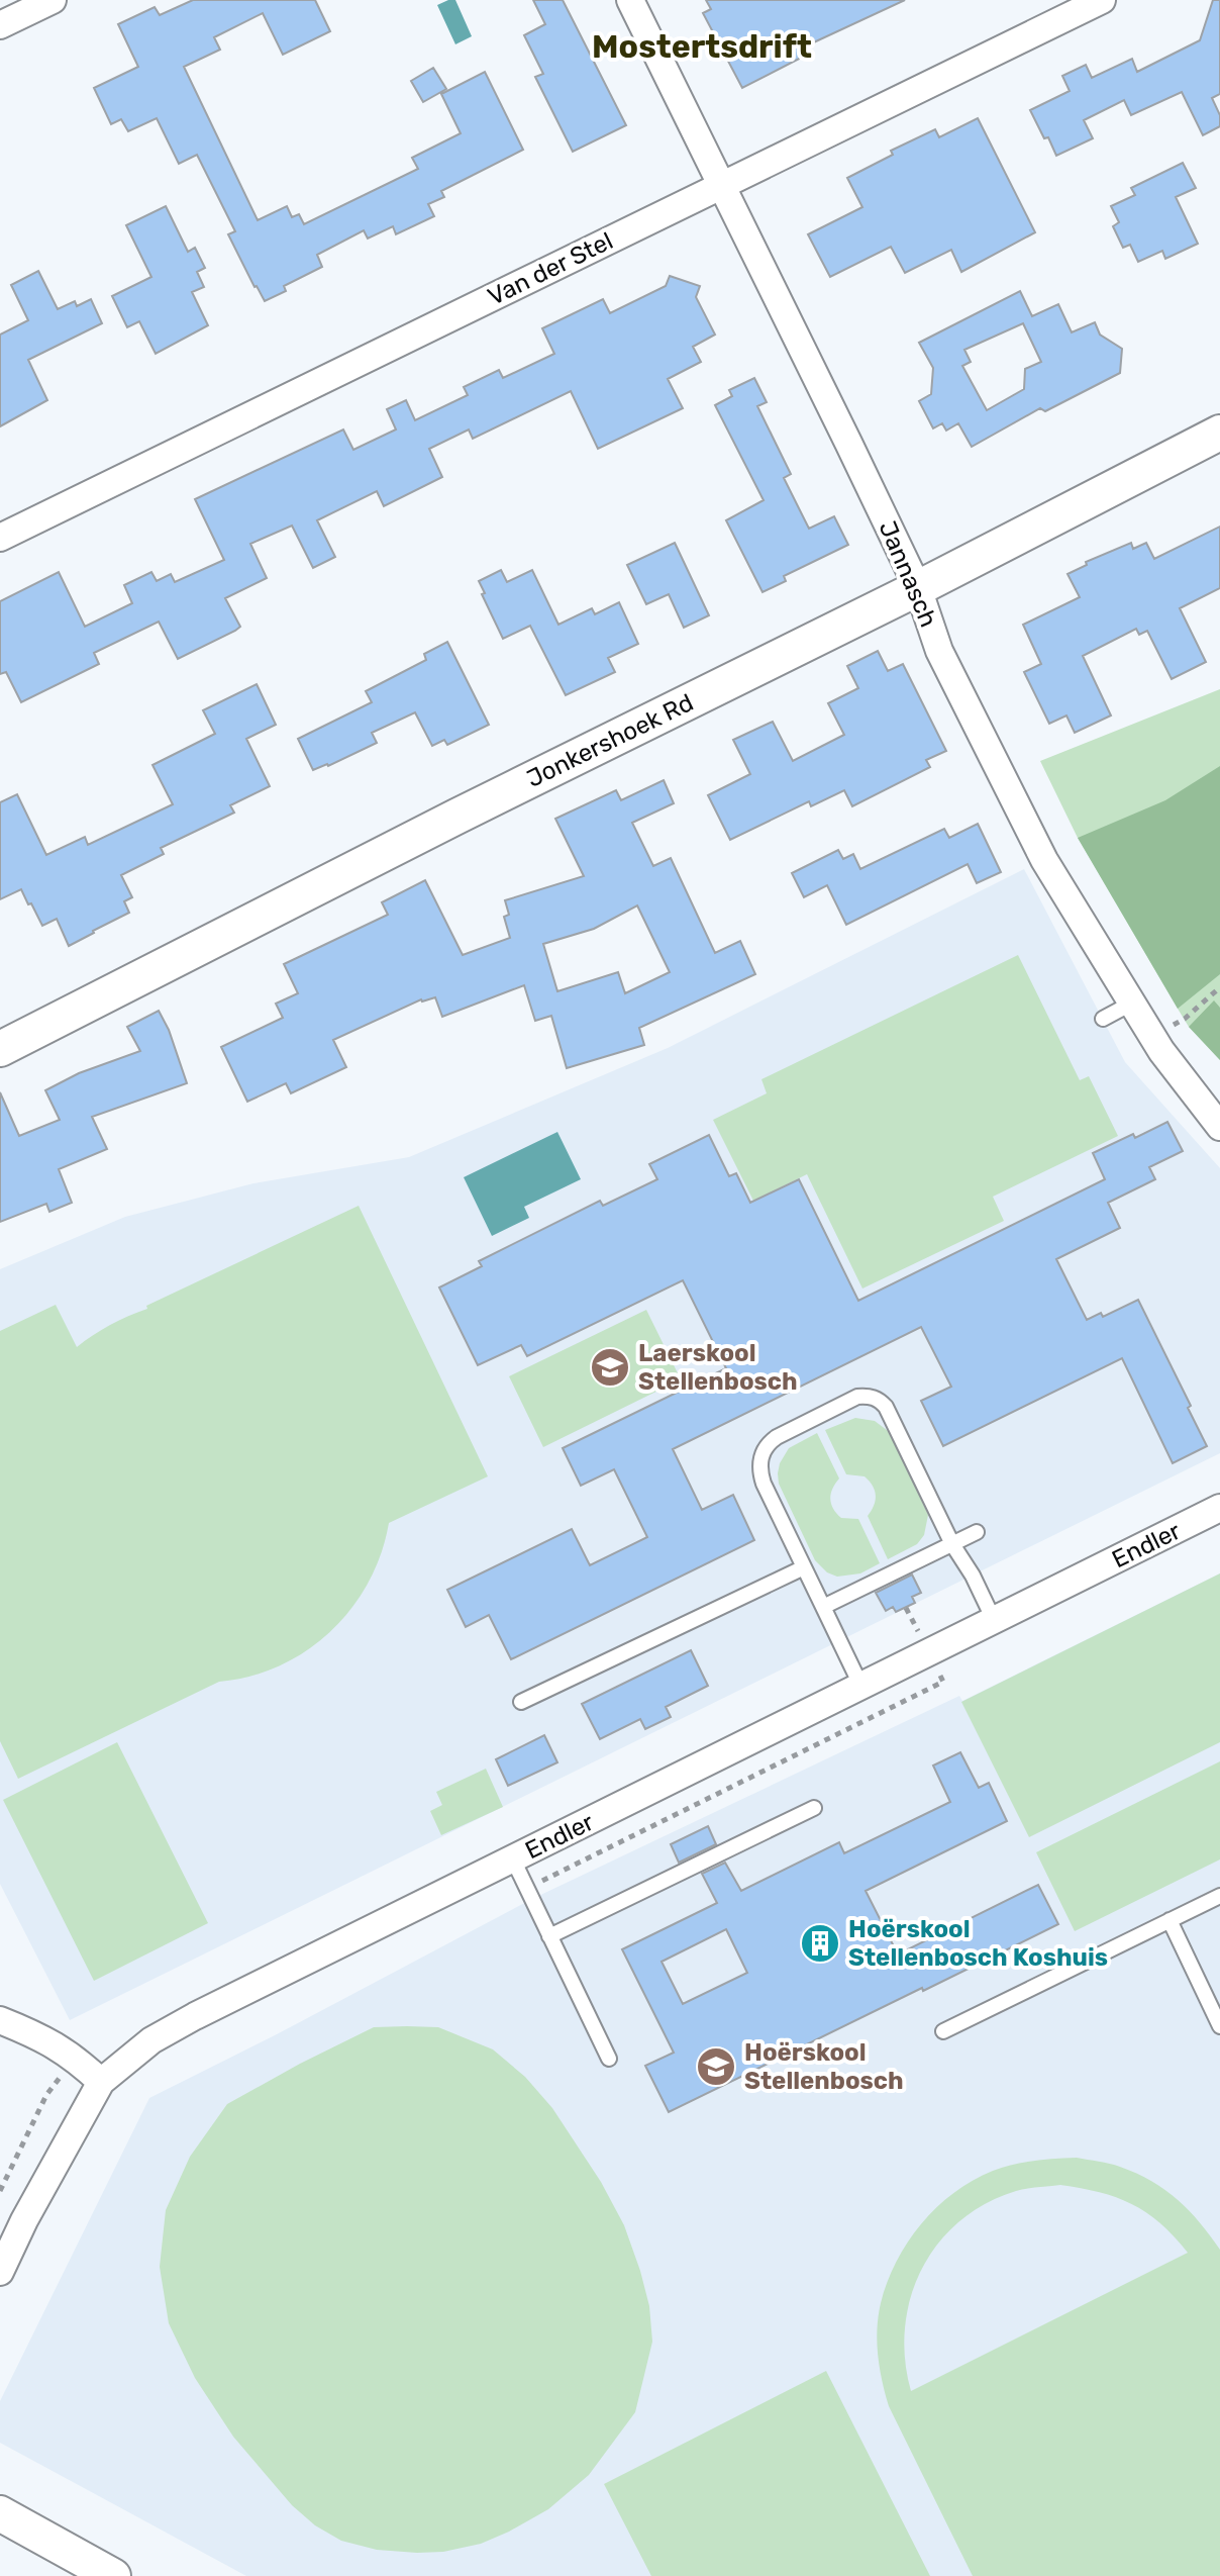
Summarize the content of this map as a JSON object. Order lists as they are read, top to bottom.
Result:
{
  "streets": {
    "street": [
      "Van der Stel",
      "Jannasch",
      "Jonkershoek Rd",
      "Endler"
    ]
  },
  "crossings": [
    ["Van der Stel", "Jannasch"],
    ["Jannasch", "Jonkershoek Rd"]
  ],
  "districts": ["Mostertsdrift"],
  "places": {
    "school or university": ["Laerskool Stellenbosch", "Hoërskool Stellenbosch"],
    "building": ["Hoërskool Stellenbosch Koshuis"]
  }
}
